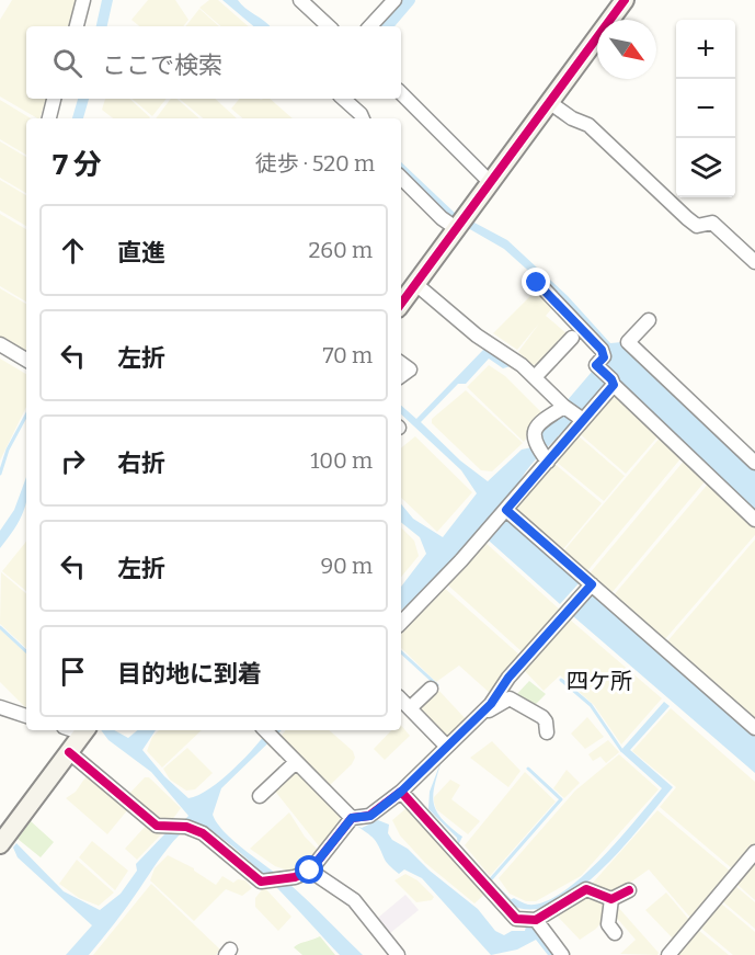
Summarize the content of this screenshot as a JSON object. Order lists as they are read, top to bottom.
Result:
{
  "districts": ["四ケ所"],
  "north": "bottom right",
  "page": {
    "map_buttons": ["+", "−"],
    "search": "ここで検索",
    "heading": ["7 分", "徒歩 · 520 m"],
    "list": [
      ["直進", "260 m"],
      ["左折", "70 m"],
      ["右折", "100 m"],
      ["左折", "90 m"],
      "目的地に到着"
    ]
  }
}
